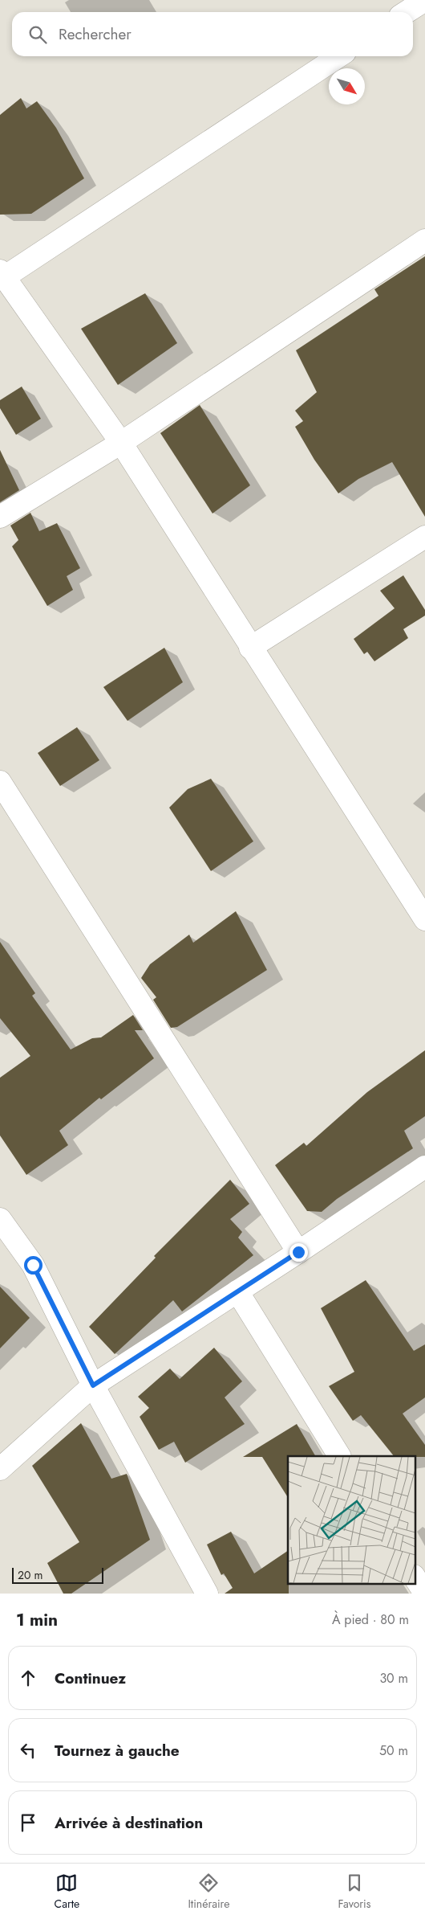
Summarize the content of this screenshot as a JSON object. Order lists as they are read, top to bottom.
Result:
{
  "scale_bar": "20 m",
  "north": "bottom right",
  "page": {
    "search": "Rechercher",
    "scale": "20 m",
    "heading": ["1 min", "À pied · 80 m"],
    "list": [
      ["Continuez", "30 m"],
      ["Tournez à gauche", "50 m"],
      "Arrivée à destination"
    ],
    "nav": ["Carte", "Itinéraire", "Favoris"]
  }
}
